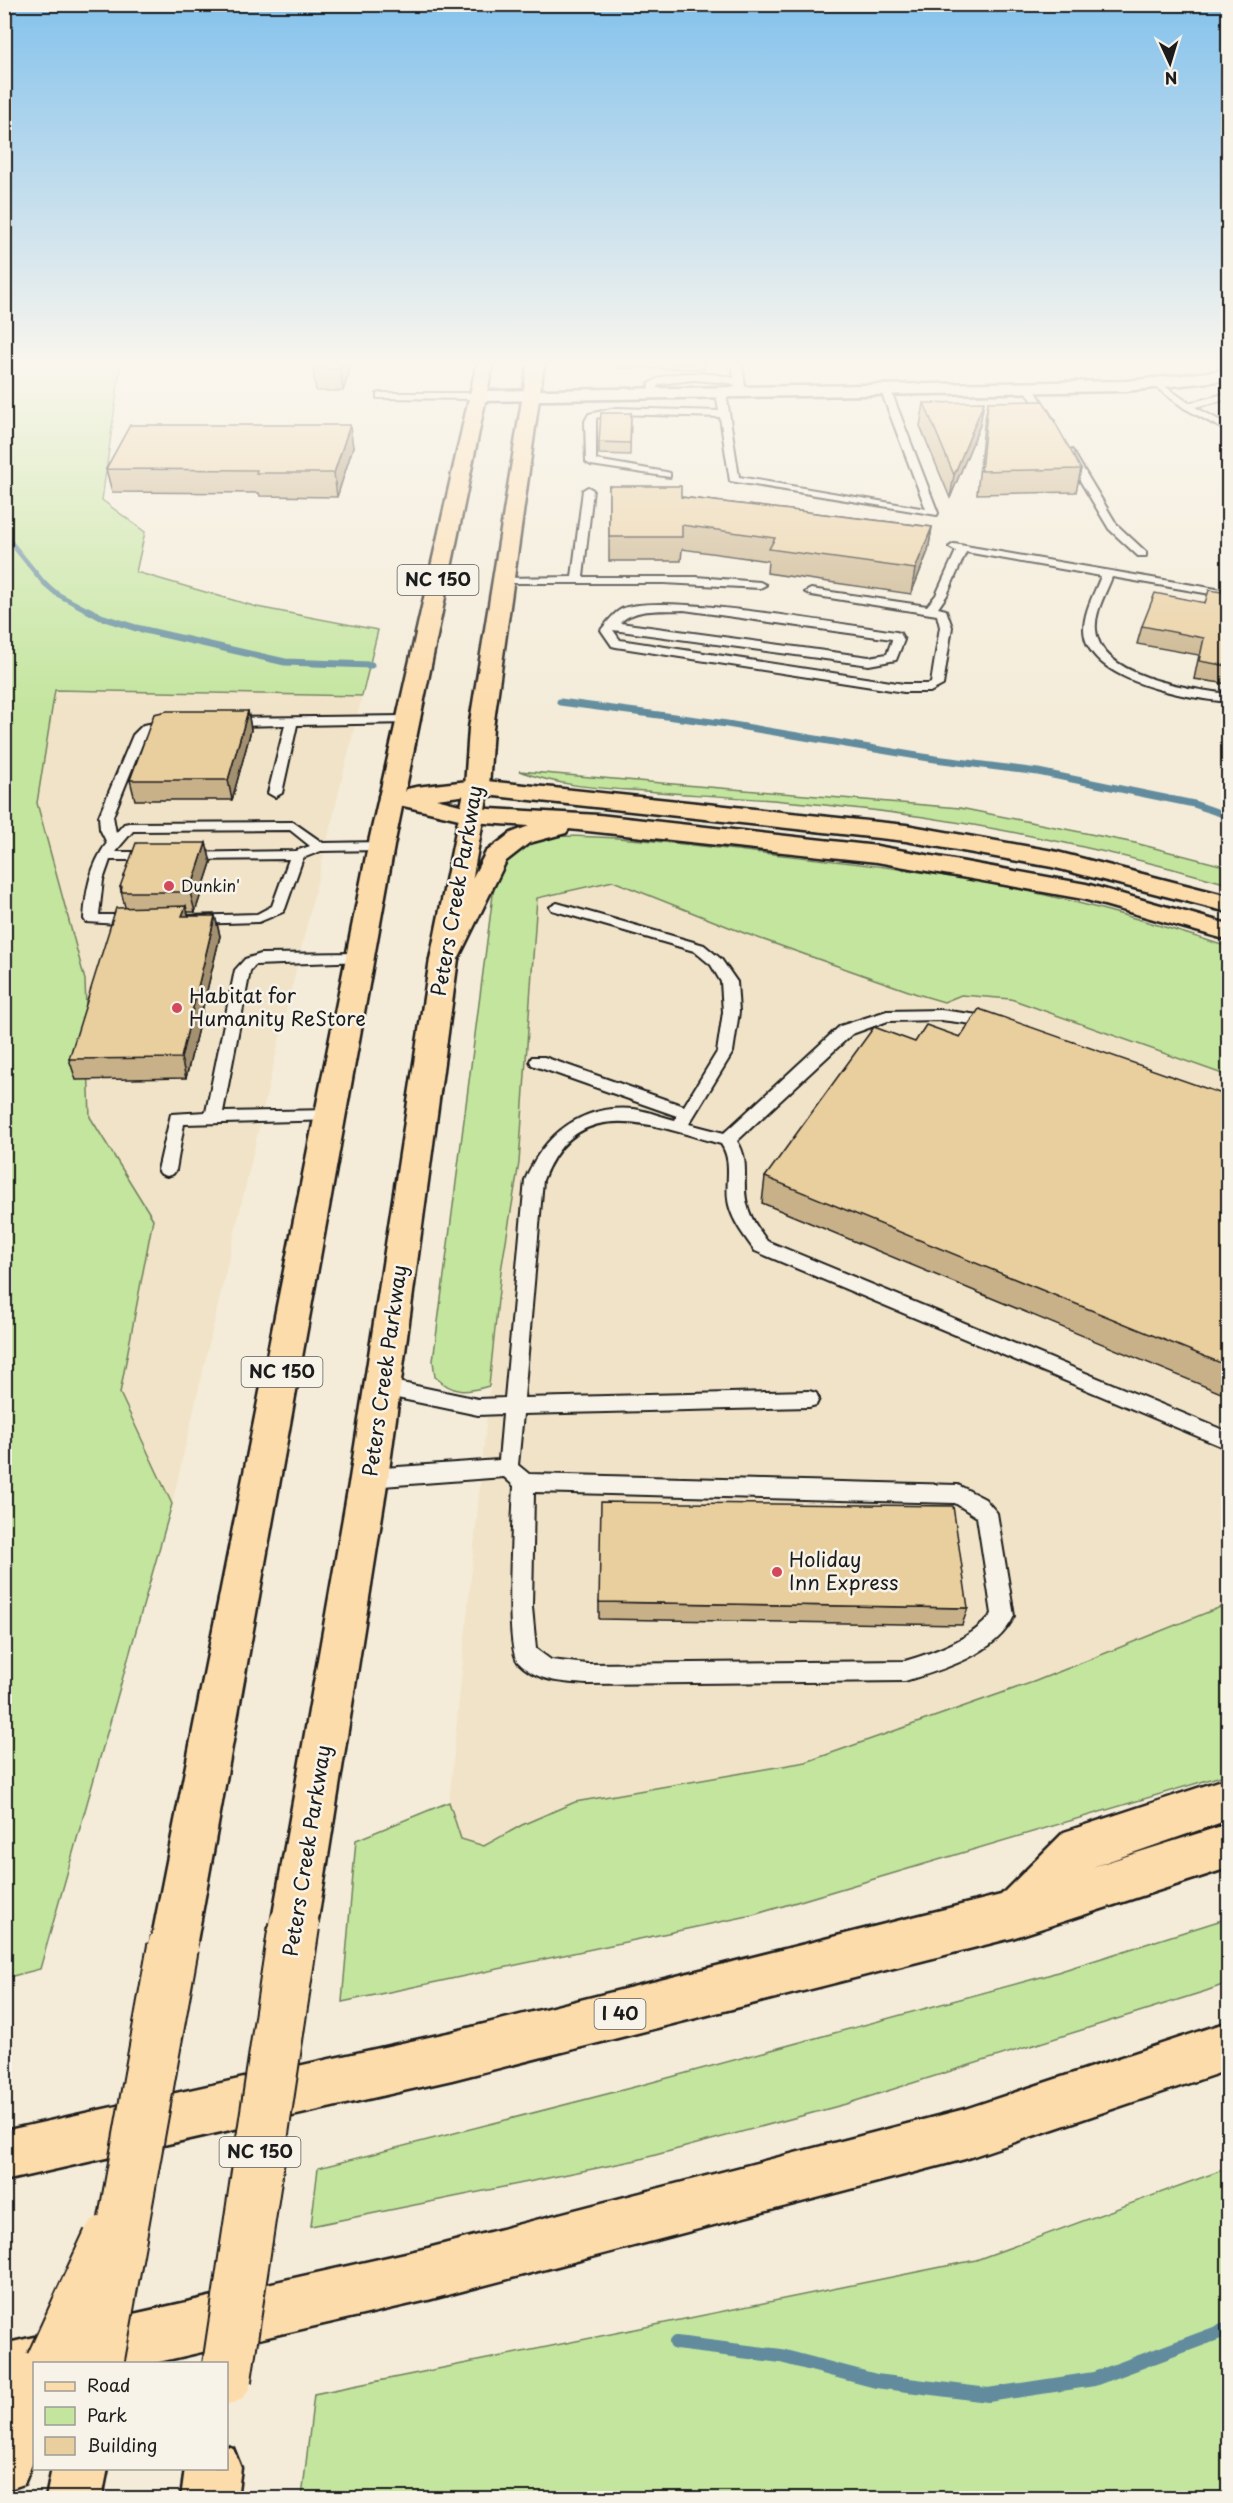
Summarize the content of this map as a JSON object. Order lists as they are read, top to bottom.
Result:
{
  "streets": {
    "main road": ["NC 150", "Peters Creek Parkway", "I 40"]
  },
  "places": ["Dunkin'", "Habitat for Humanity ReStore", "Holiday Inn Express"],
  "legend": ["Road", "Park", "Building"],
  "north": "bottom"
}
